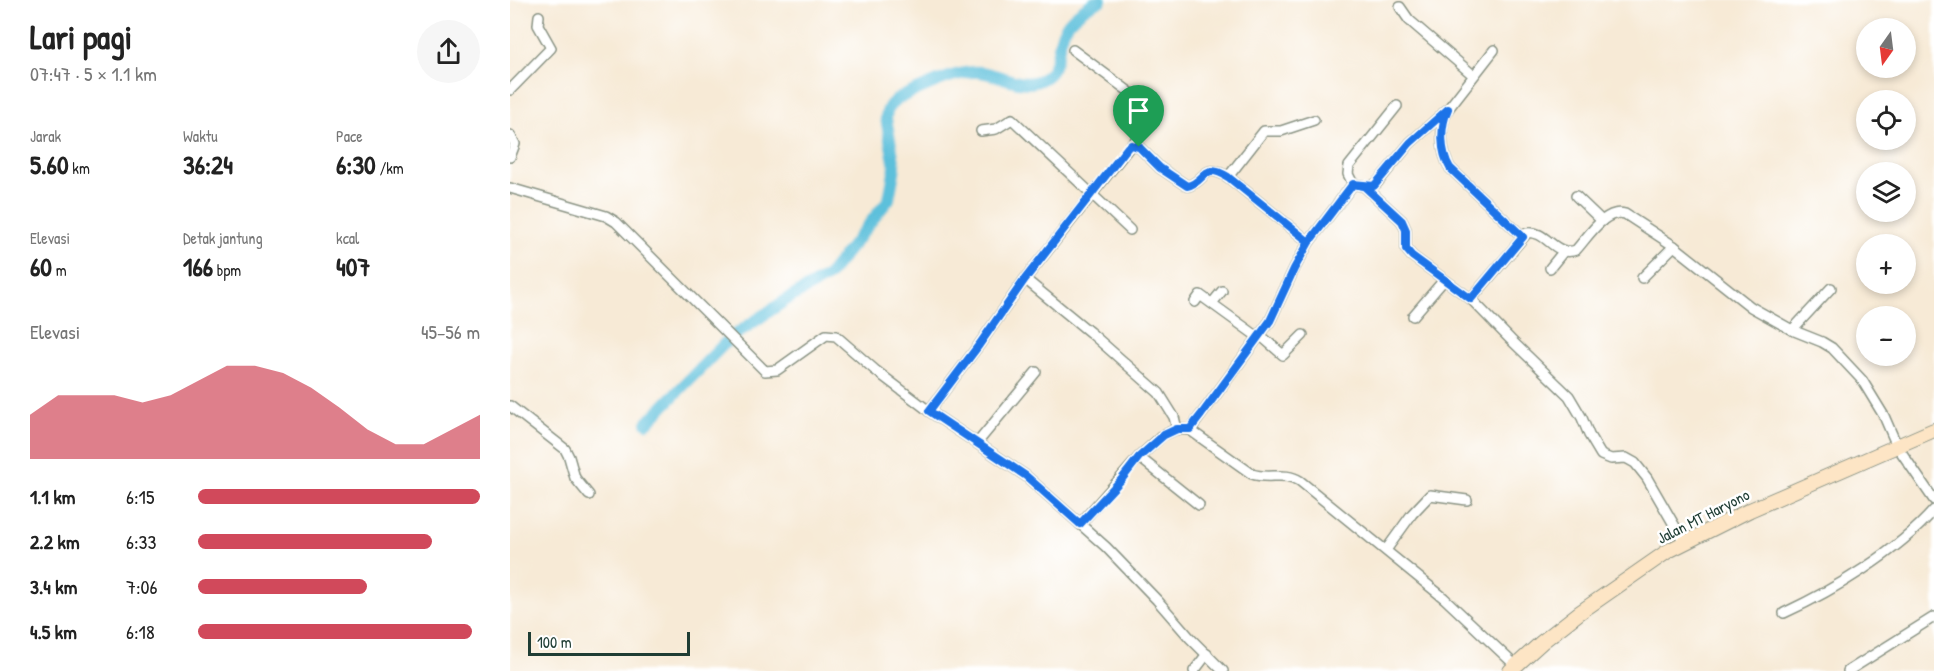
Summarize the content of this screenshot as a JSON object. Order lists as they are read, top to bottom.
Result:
{
  "streets": {
    "main road": ["Jalan MT Haryono"]
  },
  "scale_bar": "100 m",
  "north": "bottom",
  "page": {
    "heading": ["Lari pagi", "07:47 · 5 × 1.1 km"],
    "map_buttons": ["+", "−"],
    "stats": [
      ["Jarak", "5.60 km"],
      ["Waktu", "36:24"],
      ["Pace", "6:30 /km"],
      ["Elevasi", "60 m"],
      ["Detak jantung", "166 bpm"],
      ["kcal", "407"]
    ],
    "chart": ["Elevasi", "45–56 m"],
    "list": [
      {
        "name": "1.1 km",
        "note": "6:15"
      },
      {
        "name": "2.2 km",
        "note": "6:33"
      },
      {
        "name": "3.4 km",
        "note": "7:06"
      },
      {
        "name": "4.5 km",
        "note": "6:18"
      }
    ],
    "scale": "100 m"
  }
}
